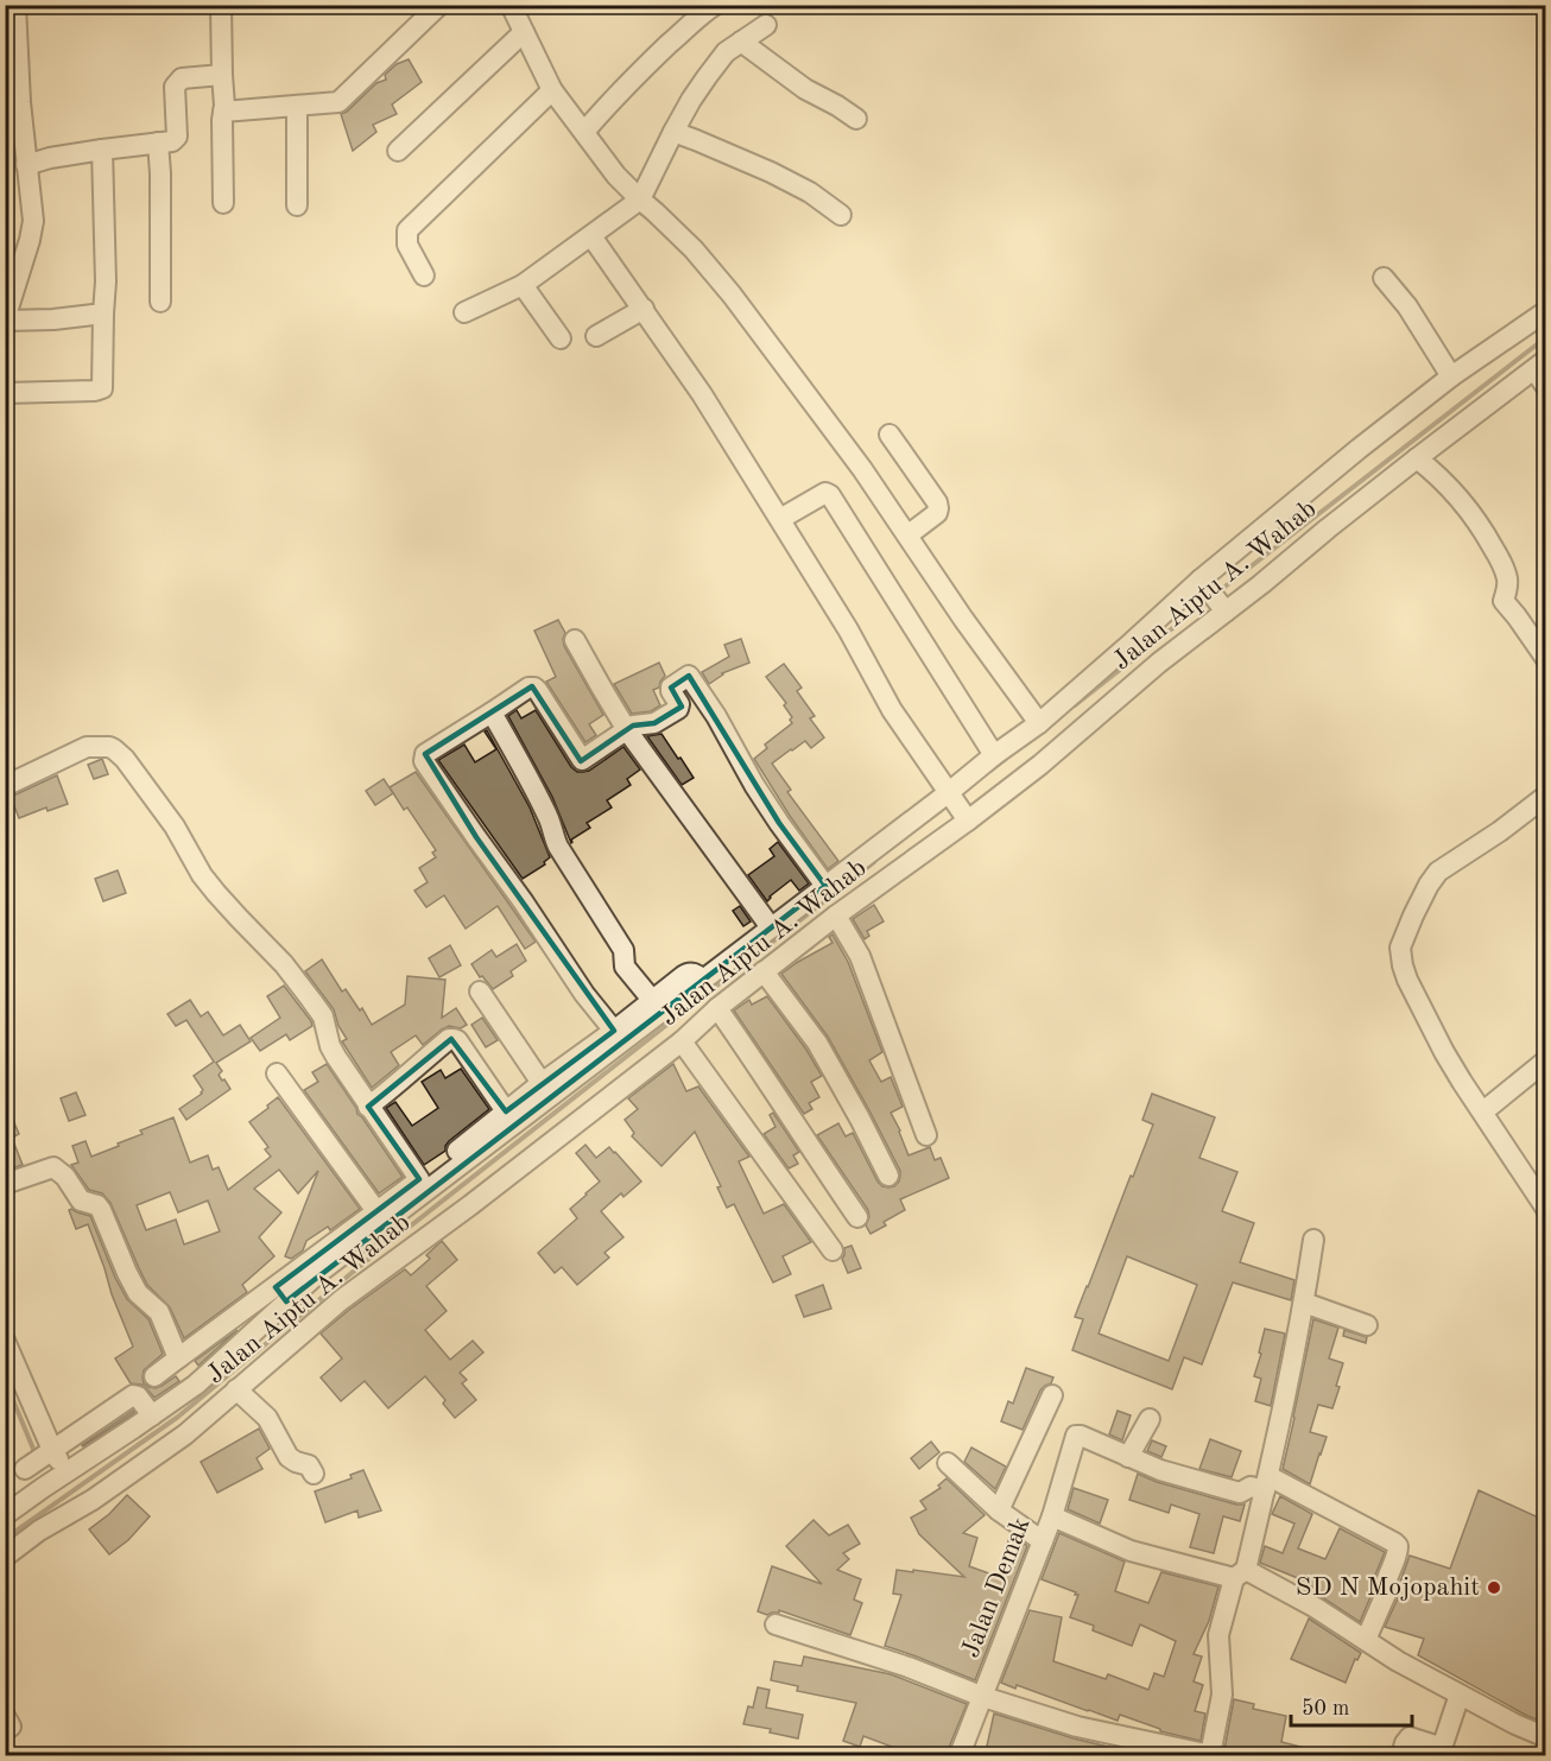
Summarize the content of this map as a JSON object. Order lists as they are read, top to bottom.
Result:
{
  "streets": {
    "street": ["Jalan Aiptu A. Wahab", "Jalan Demak"]
  },
  "places": ["SD N Mojopahit"],
  "scale_bar": "50 m"
}
